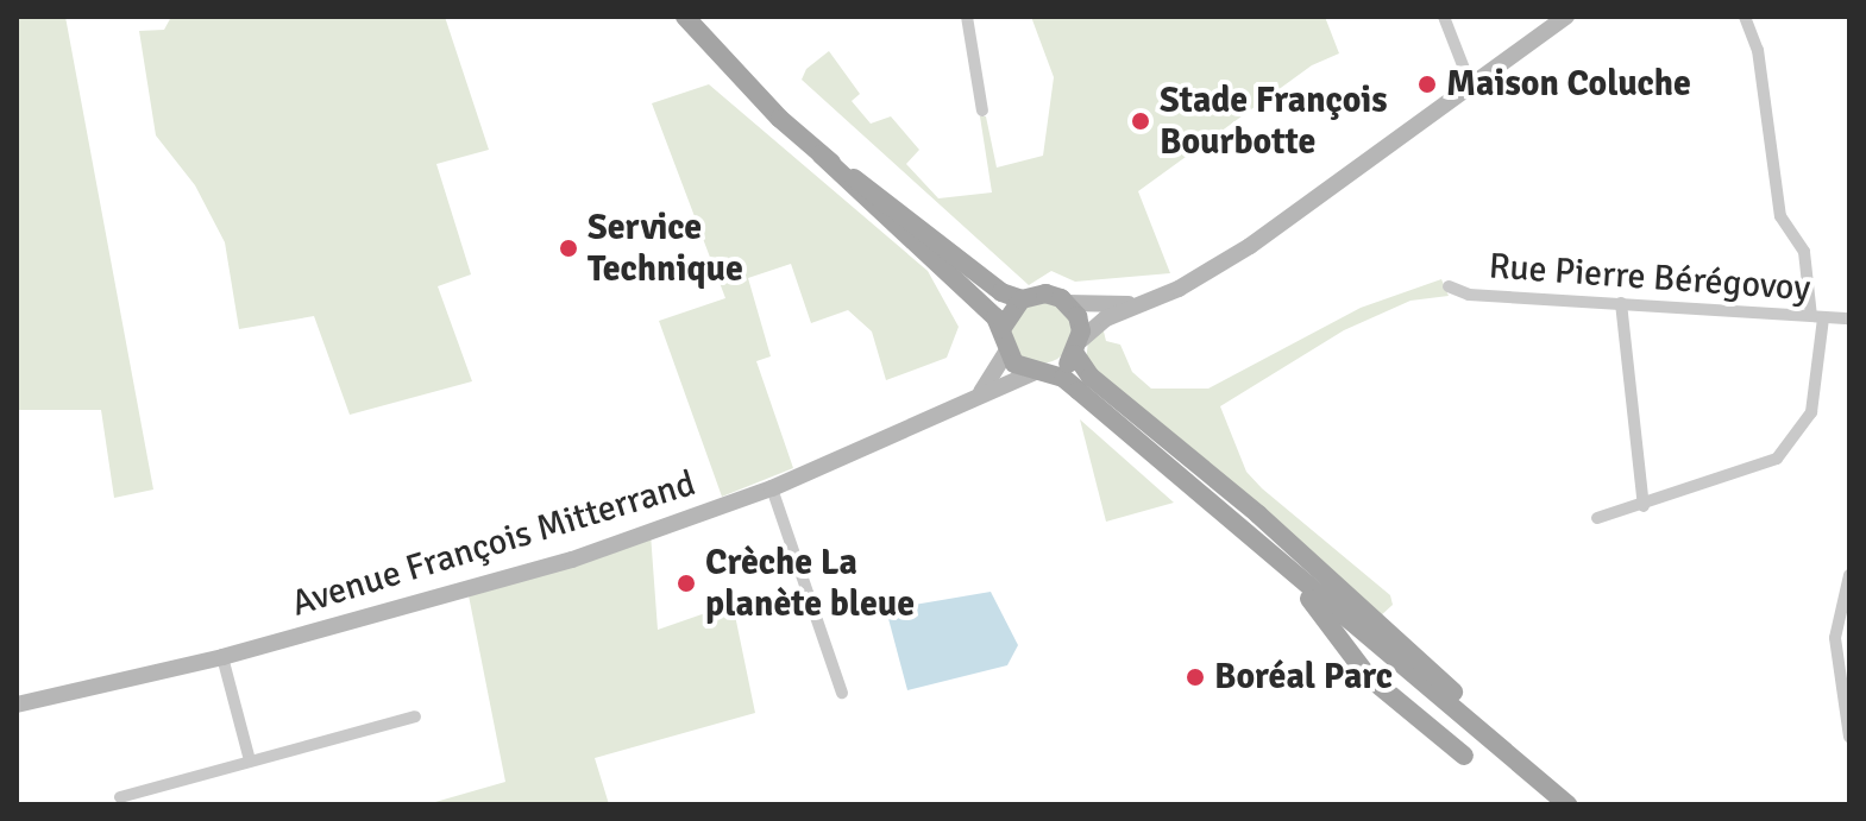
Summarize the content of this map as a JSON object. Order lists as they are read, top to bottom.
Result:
{
  "streets": {
    "main road": ["Avenue François Mitterrand"],
    "street": ["Rue Pierre Bérégovoy"]
  },
  "places": [
    "Maison Coluche",
    "Stade François Bourbotte",
    "Service Technique",
    "Crèche La planète bleue",
    "Boréal Parc"
  ]
}
